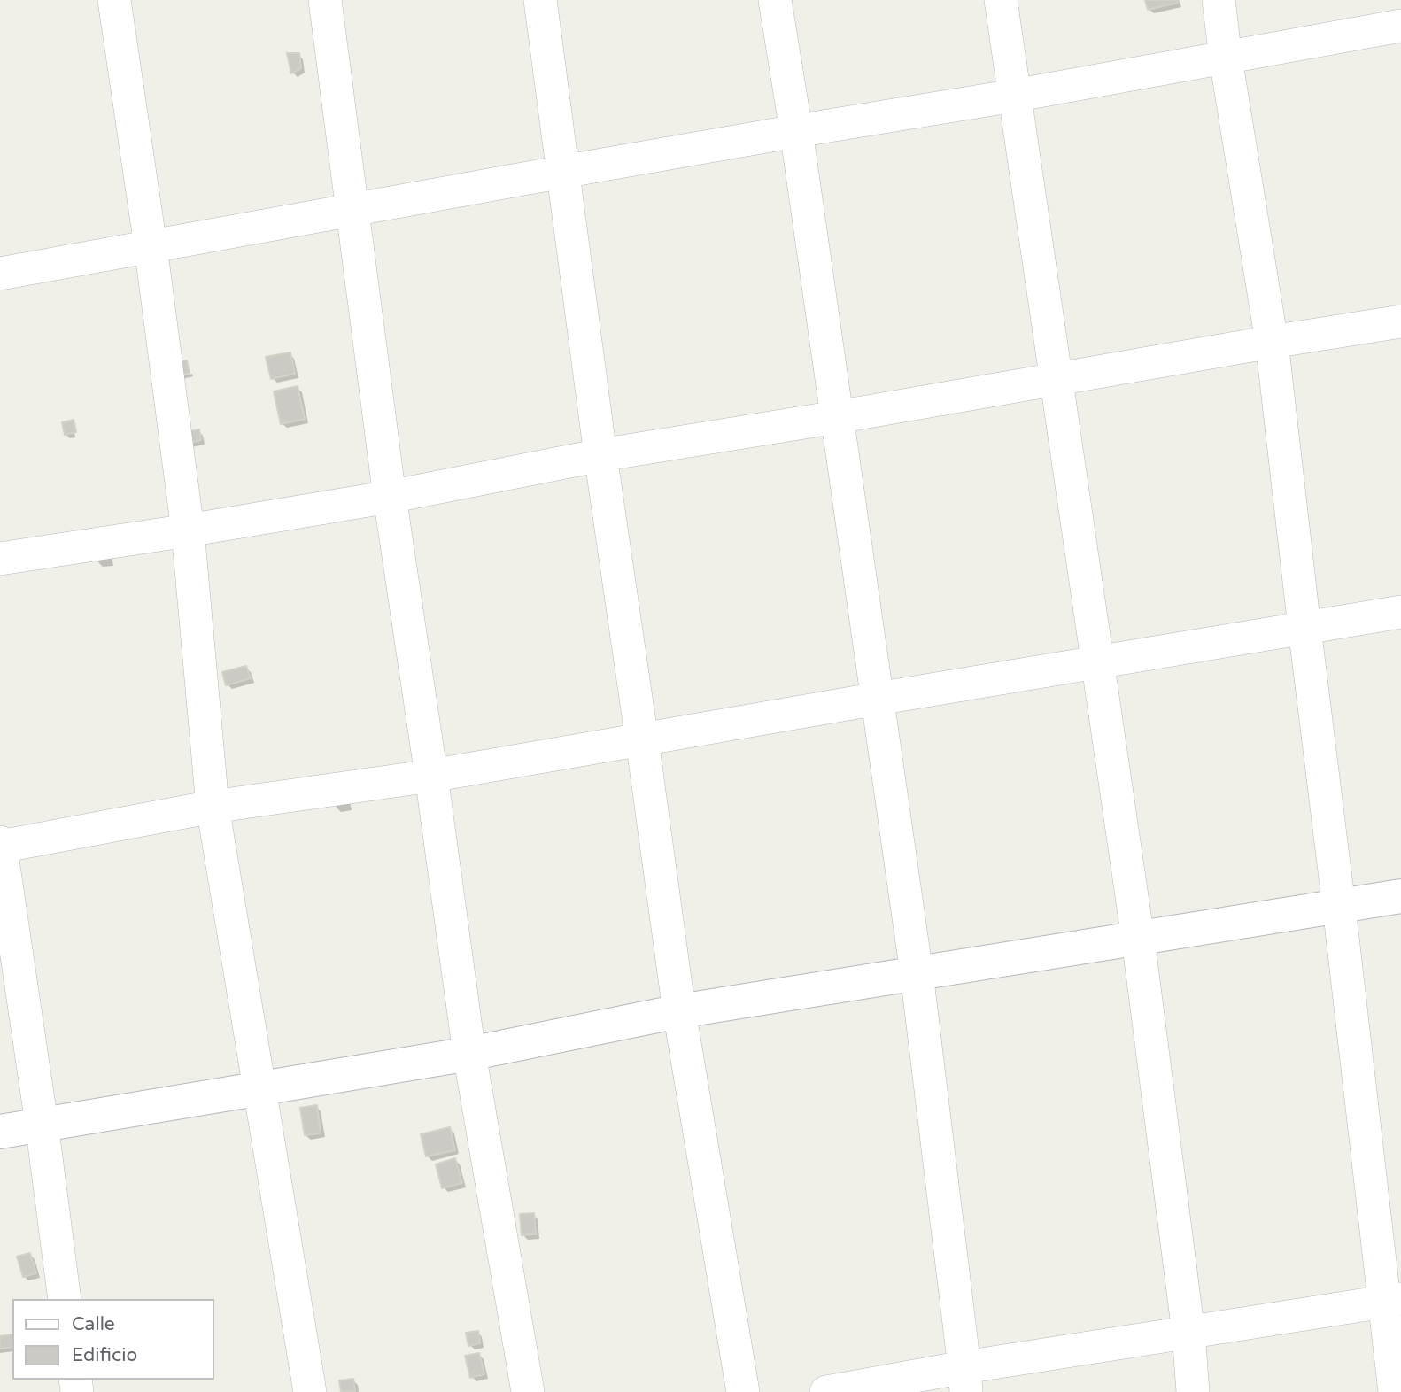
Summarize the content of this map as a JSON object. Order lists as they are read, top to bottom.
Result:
{
  "legend": ["Calle", "Edificio"]
}
